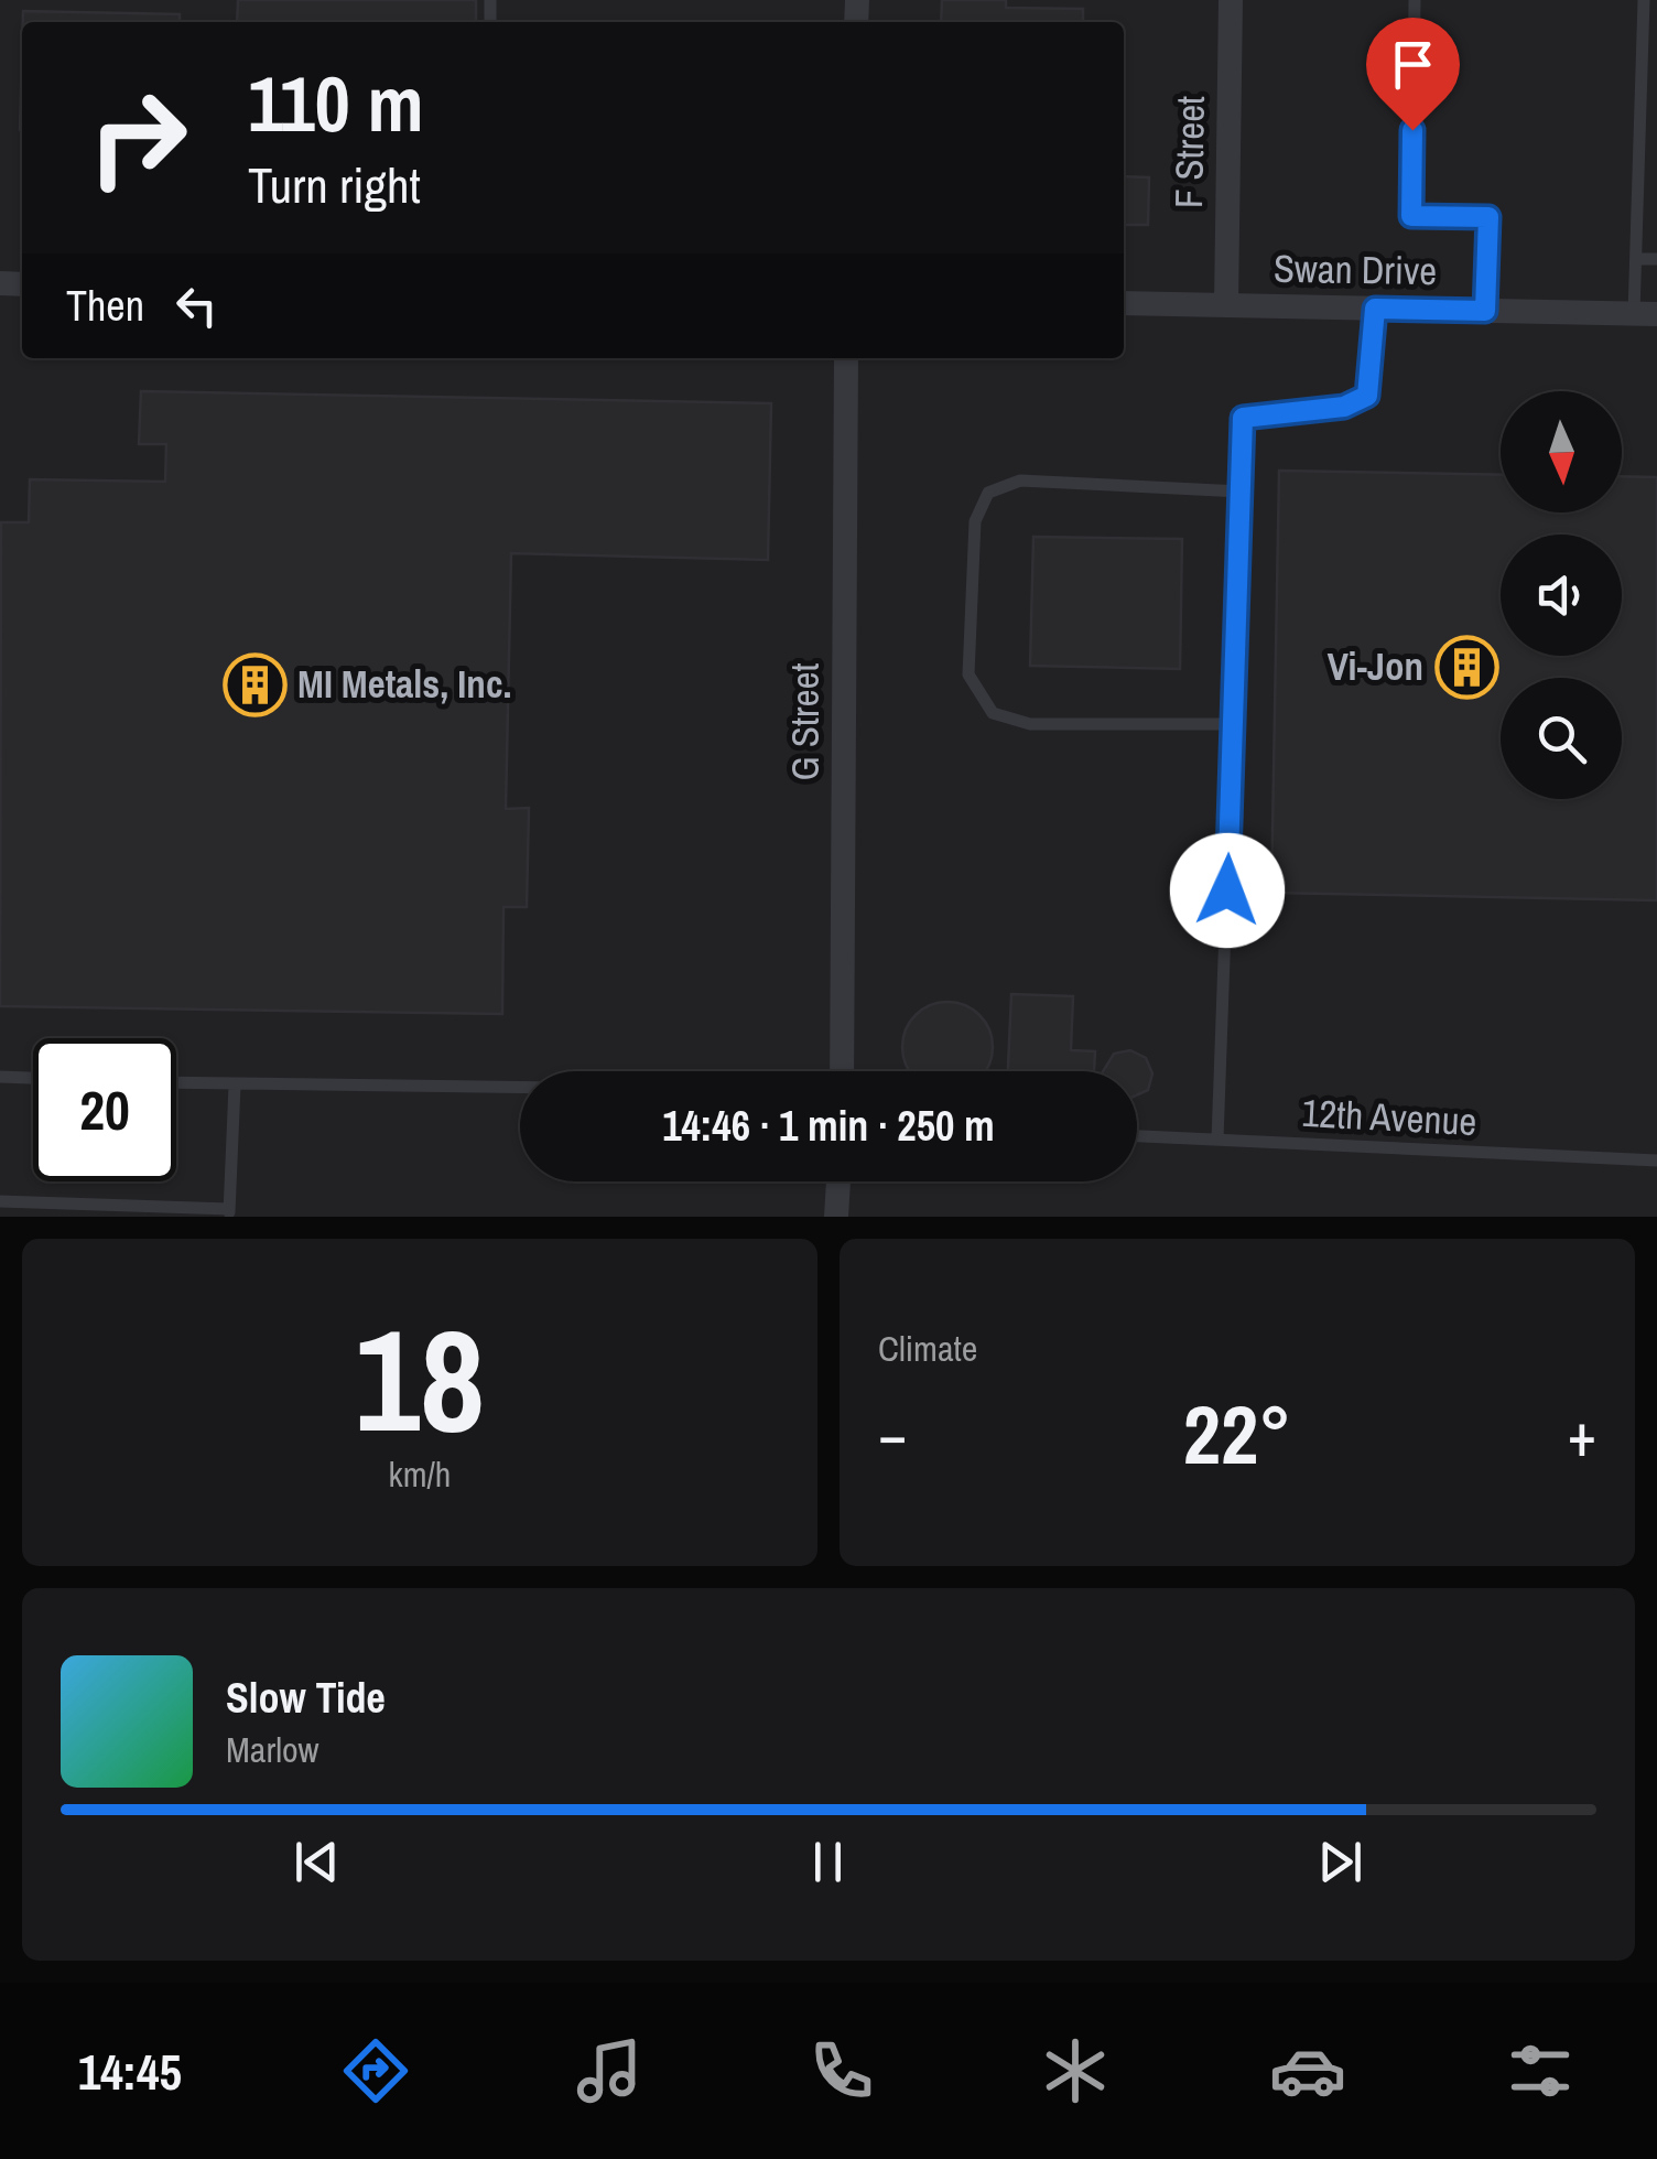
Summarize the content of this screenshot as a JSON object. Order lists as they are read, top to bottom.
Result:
{
  "streets": {
    "street": ["F Street", "Swan Drive", "G Street"],
    "lane": ["12th Avenue"]
  },
  "crossings": [
    ["F Street", "Swan Drive"]
  ],
  "places": {
    "building": ["Vi-Jon", "MI Metals, Inc."]
  },
  "north": "bottom",
  "page": {
    "turn": ["110 m", "Turn right"],
    "then": "Then",
    "limit": "20",
    "trip": "14:46 · 1 min · 250 m",
    "tile": [
      ["18", "km/h"],
      "Climate"
    ],
    "heat": ["−", "22°", "+"],
    "song": ["Slow Tide", "Marlow"],
    "tabs": "14:45"
  }
}
